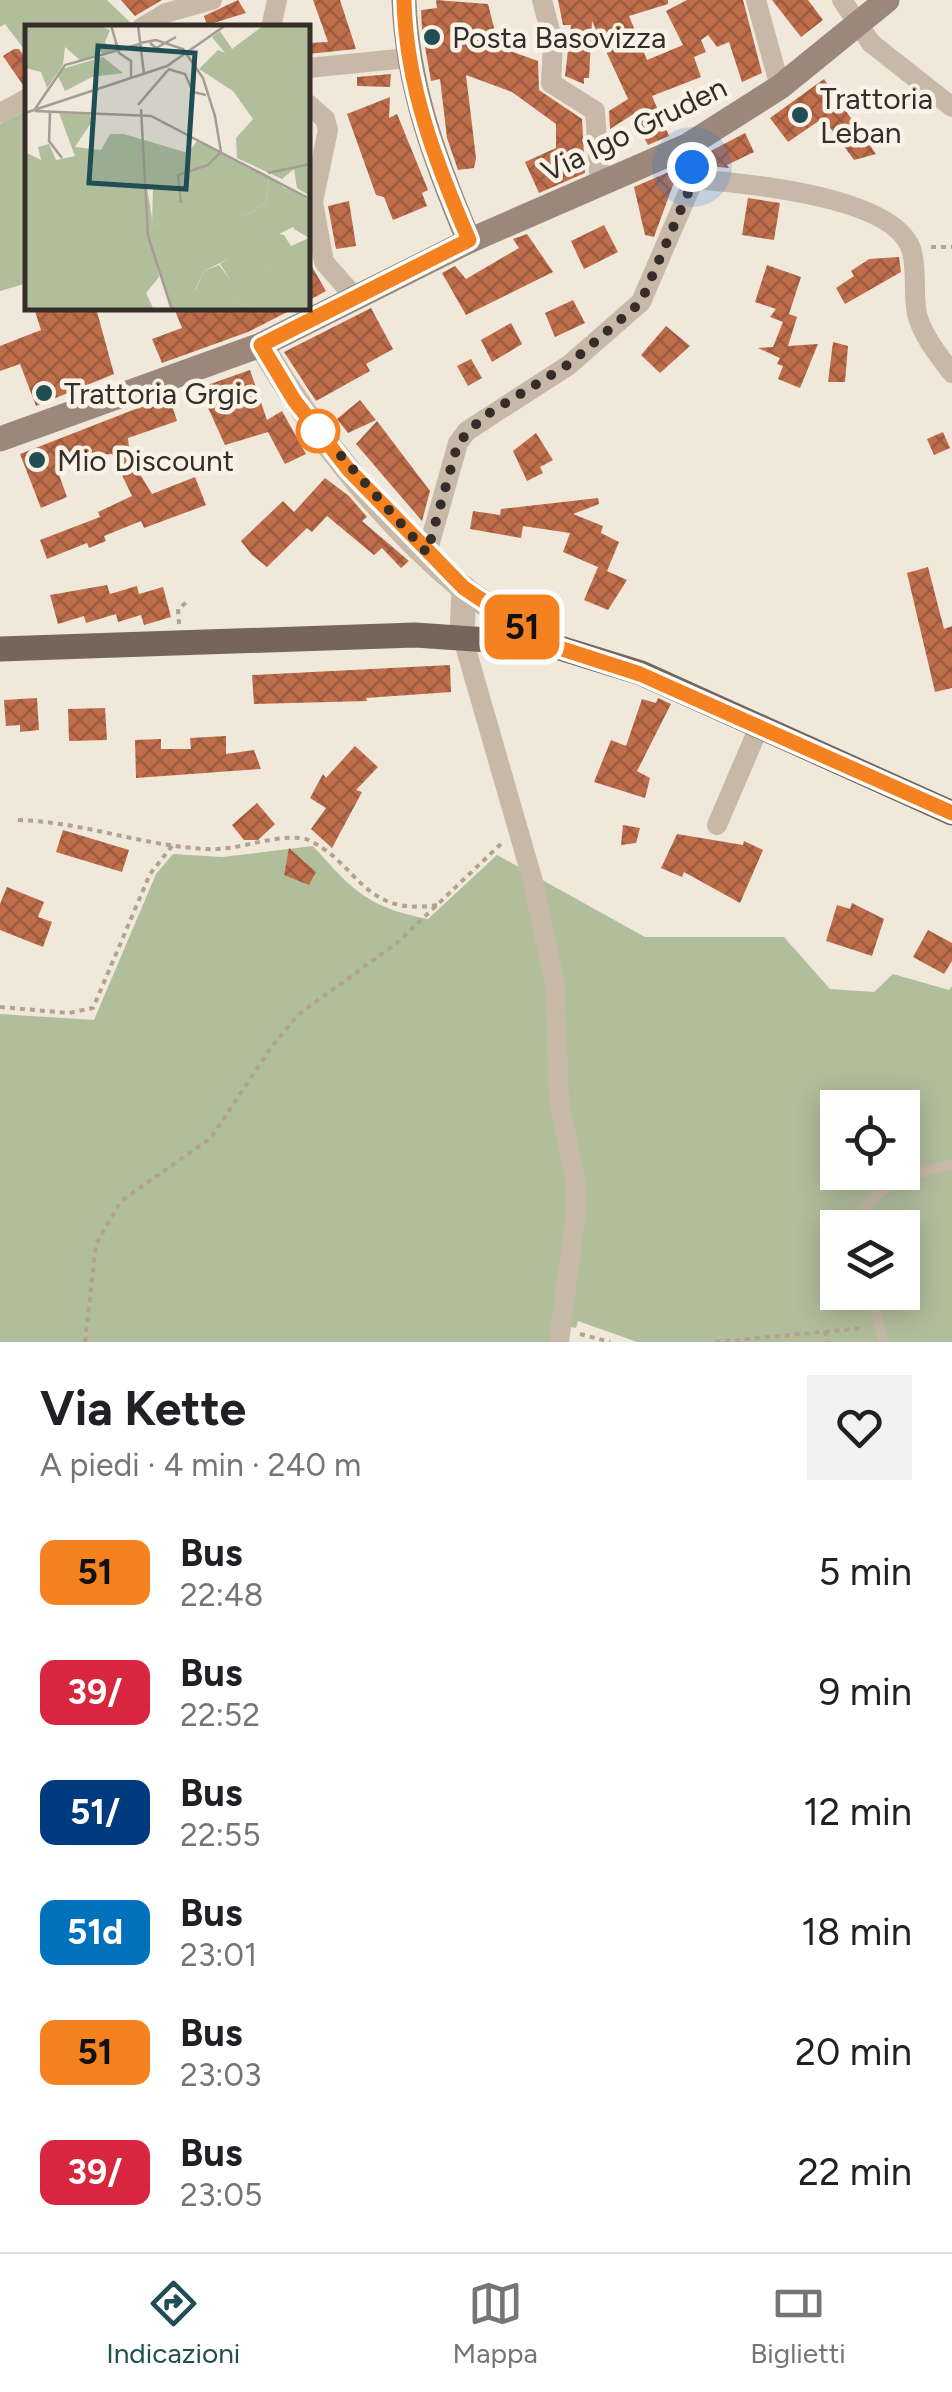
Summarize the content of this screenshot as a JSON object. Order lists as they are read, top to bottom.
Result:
{
  "streets": {
    "main road": ["Via Igo Gruden"]
  },
  "places": [
    "Posta Basovizza",
    "Trattoria Leban",
    "Trattoria Grgic",
    "Mio Discount"
  ],
  "lines": ["bus line 51"],
  "page": {
    "on_map": "51",
    "heading": ["Via Kette", "A piedi · 4 min · 240 m"],
    "list": [
      {
        "mark": "51",
        "name": "Bus",
        "note": "22:48",
        "value": "5 min"
      },
      {
        "mark": "39/",
        "name": "Bus",
        "note": "22:52",
        "value": "9 min"
      },
      {
        "mark": "51/",
        "name": "Bus",
        "note": "22:55",
        "value": "12 min"
      },
      {
        "mark": "51d",
        "name": "Bus",
        "note": "23:01",
        "value": "18 min"
      },
      {
        "mark": "51",
        "name": "Bus",
        "note": "23:03",
        "value": "20 min"
      },
      {
        "mark": "39/",
        "name": "Bus",
        "note": "23:05",
        "value": "22 min"
      }
    ],
    "tabs": ["Indicazioni", "Mappa", "Biglietti"]
  }
}
